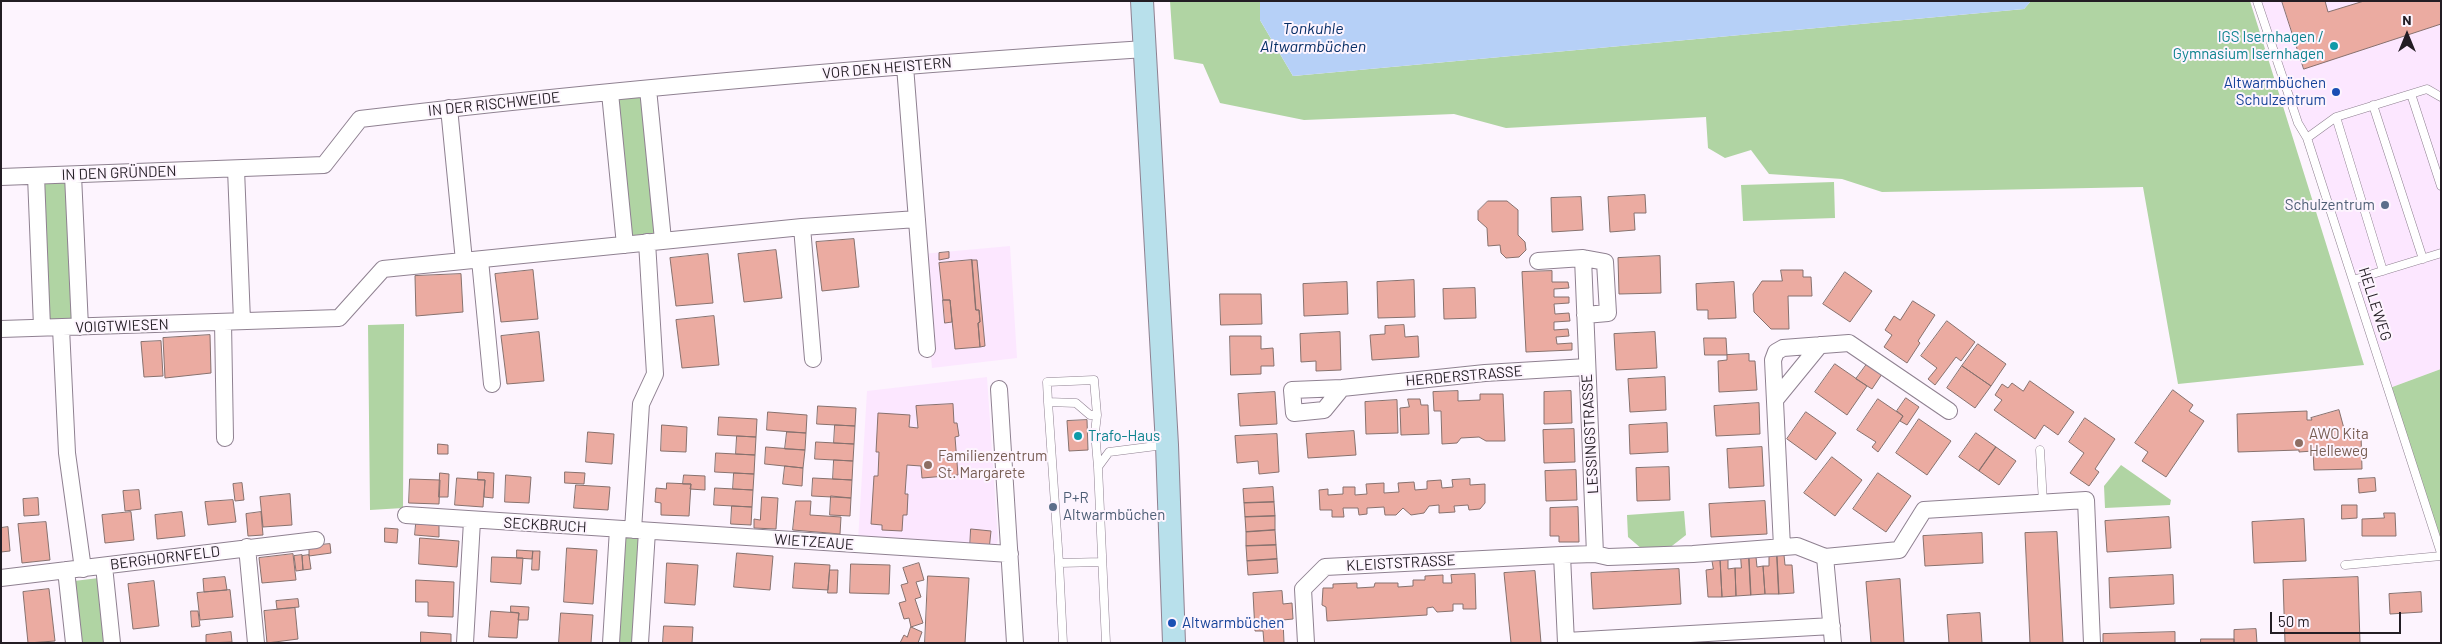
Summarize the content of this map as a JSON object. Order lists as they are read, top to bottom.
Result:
{
  "streets": {
    "street": [
      "VOR DEN HEISTERN",
      "IN DER RISCHWEIDE",
      "IN DEN GRÜNDEN",
      "VOIGTWIESEN",
      "HERDERSTRASSE",
      "LESSINGSTRASSE",
      "SECKBRUCH",
      "WIETZEAUE",
      "BERGHORNFELD",
      "KLEISTSTRASSE"
    ],
    "lane": ["HELLEWEG"]
  },
  "crossings": [
    ["VOR DEN HEISTERN", "IN DER RISCHWEIDE"],
    ["IN DER RISCHWEIDE", "IN DEN GRÜNDEN"],
    ["HERDERSTRASSE", "LESSINGSTRASSE"],
    ["SECKBRUCH", "WIETZEAUE"]
  ],
  "water": ["Tonkuhle Altwarmbüchen"],
  "places": [
    "IGS Isernhagen / Gymnasium Isernhagen",
    "Altwarmbüchen Schulzentrum",
    "Schulzentrum",
    "Trafo-Haus",
    "AWO Kita Helleweg",
    "Familienzentrum St. Margarete",
    "P+R Altwarmbüchen",
    "Altwarmbüchen"
  ],
  "scale_bar": "50 m",
  "north": "top"
}
